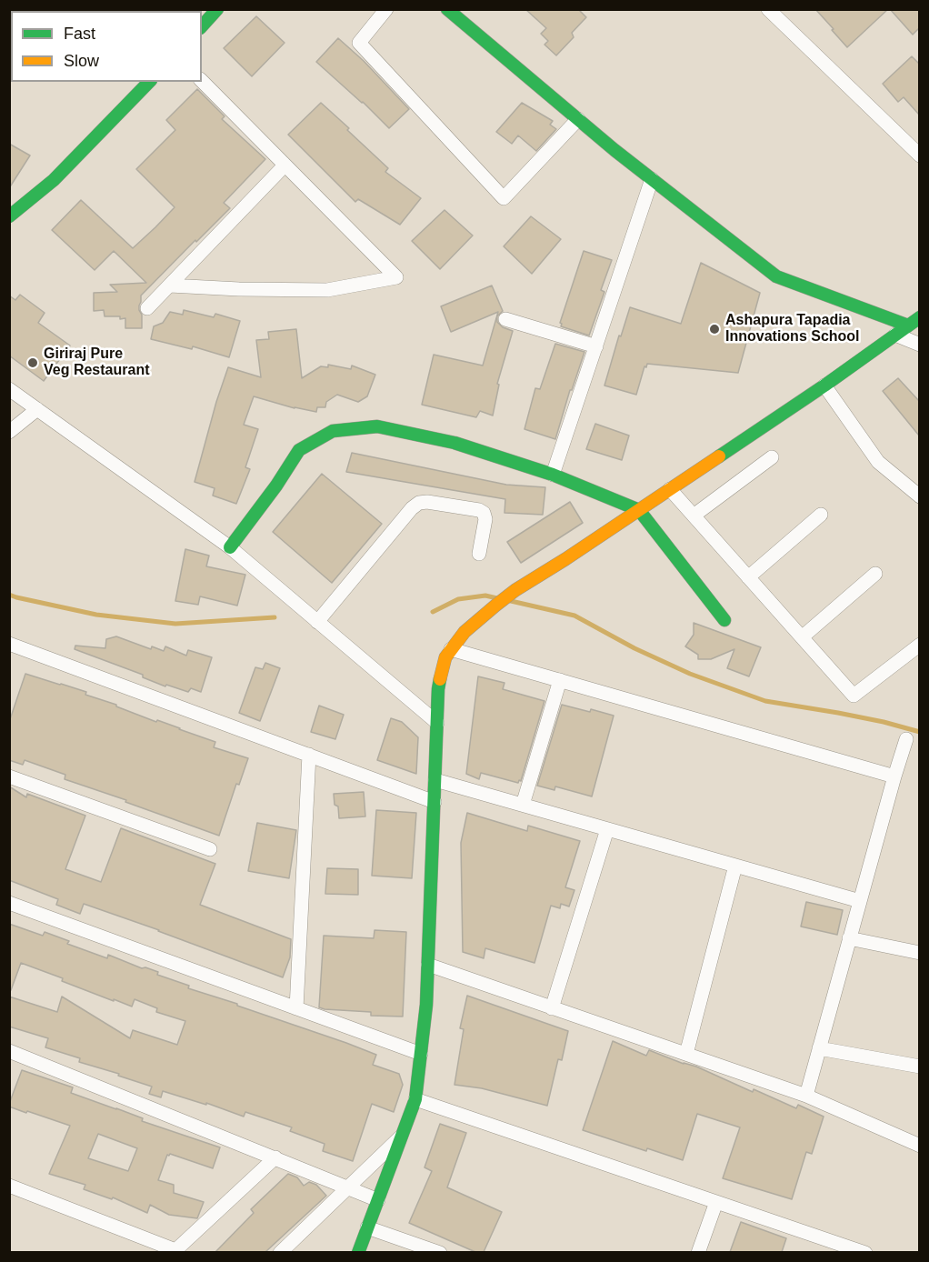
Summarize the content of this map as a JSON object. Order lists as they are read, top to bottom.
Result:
{
  "places": ["Ashapura Tapadia Innovations School", "Giriraj Pure Veg Restaurant"],
  "legend": ["Fast", "Slow"]
}
